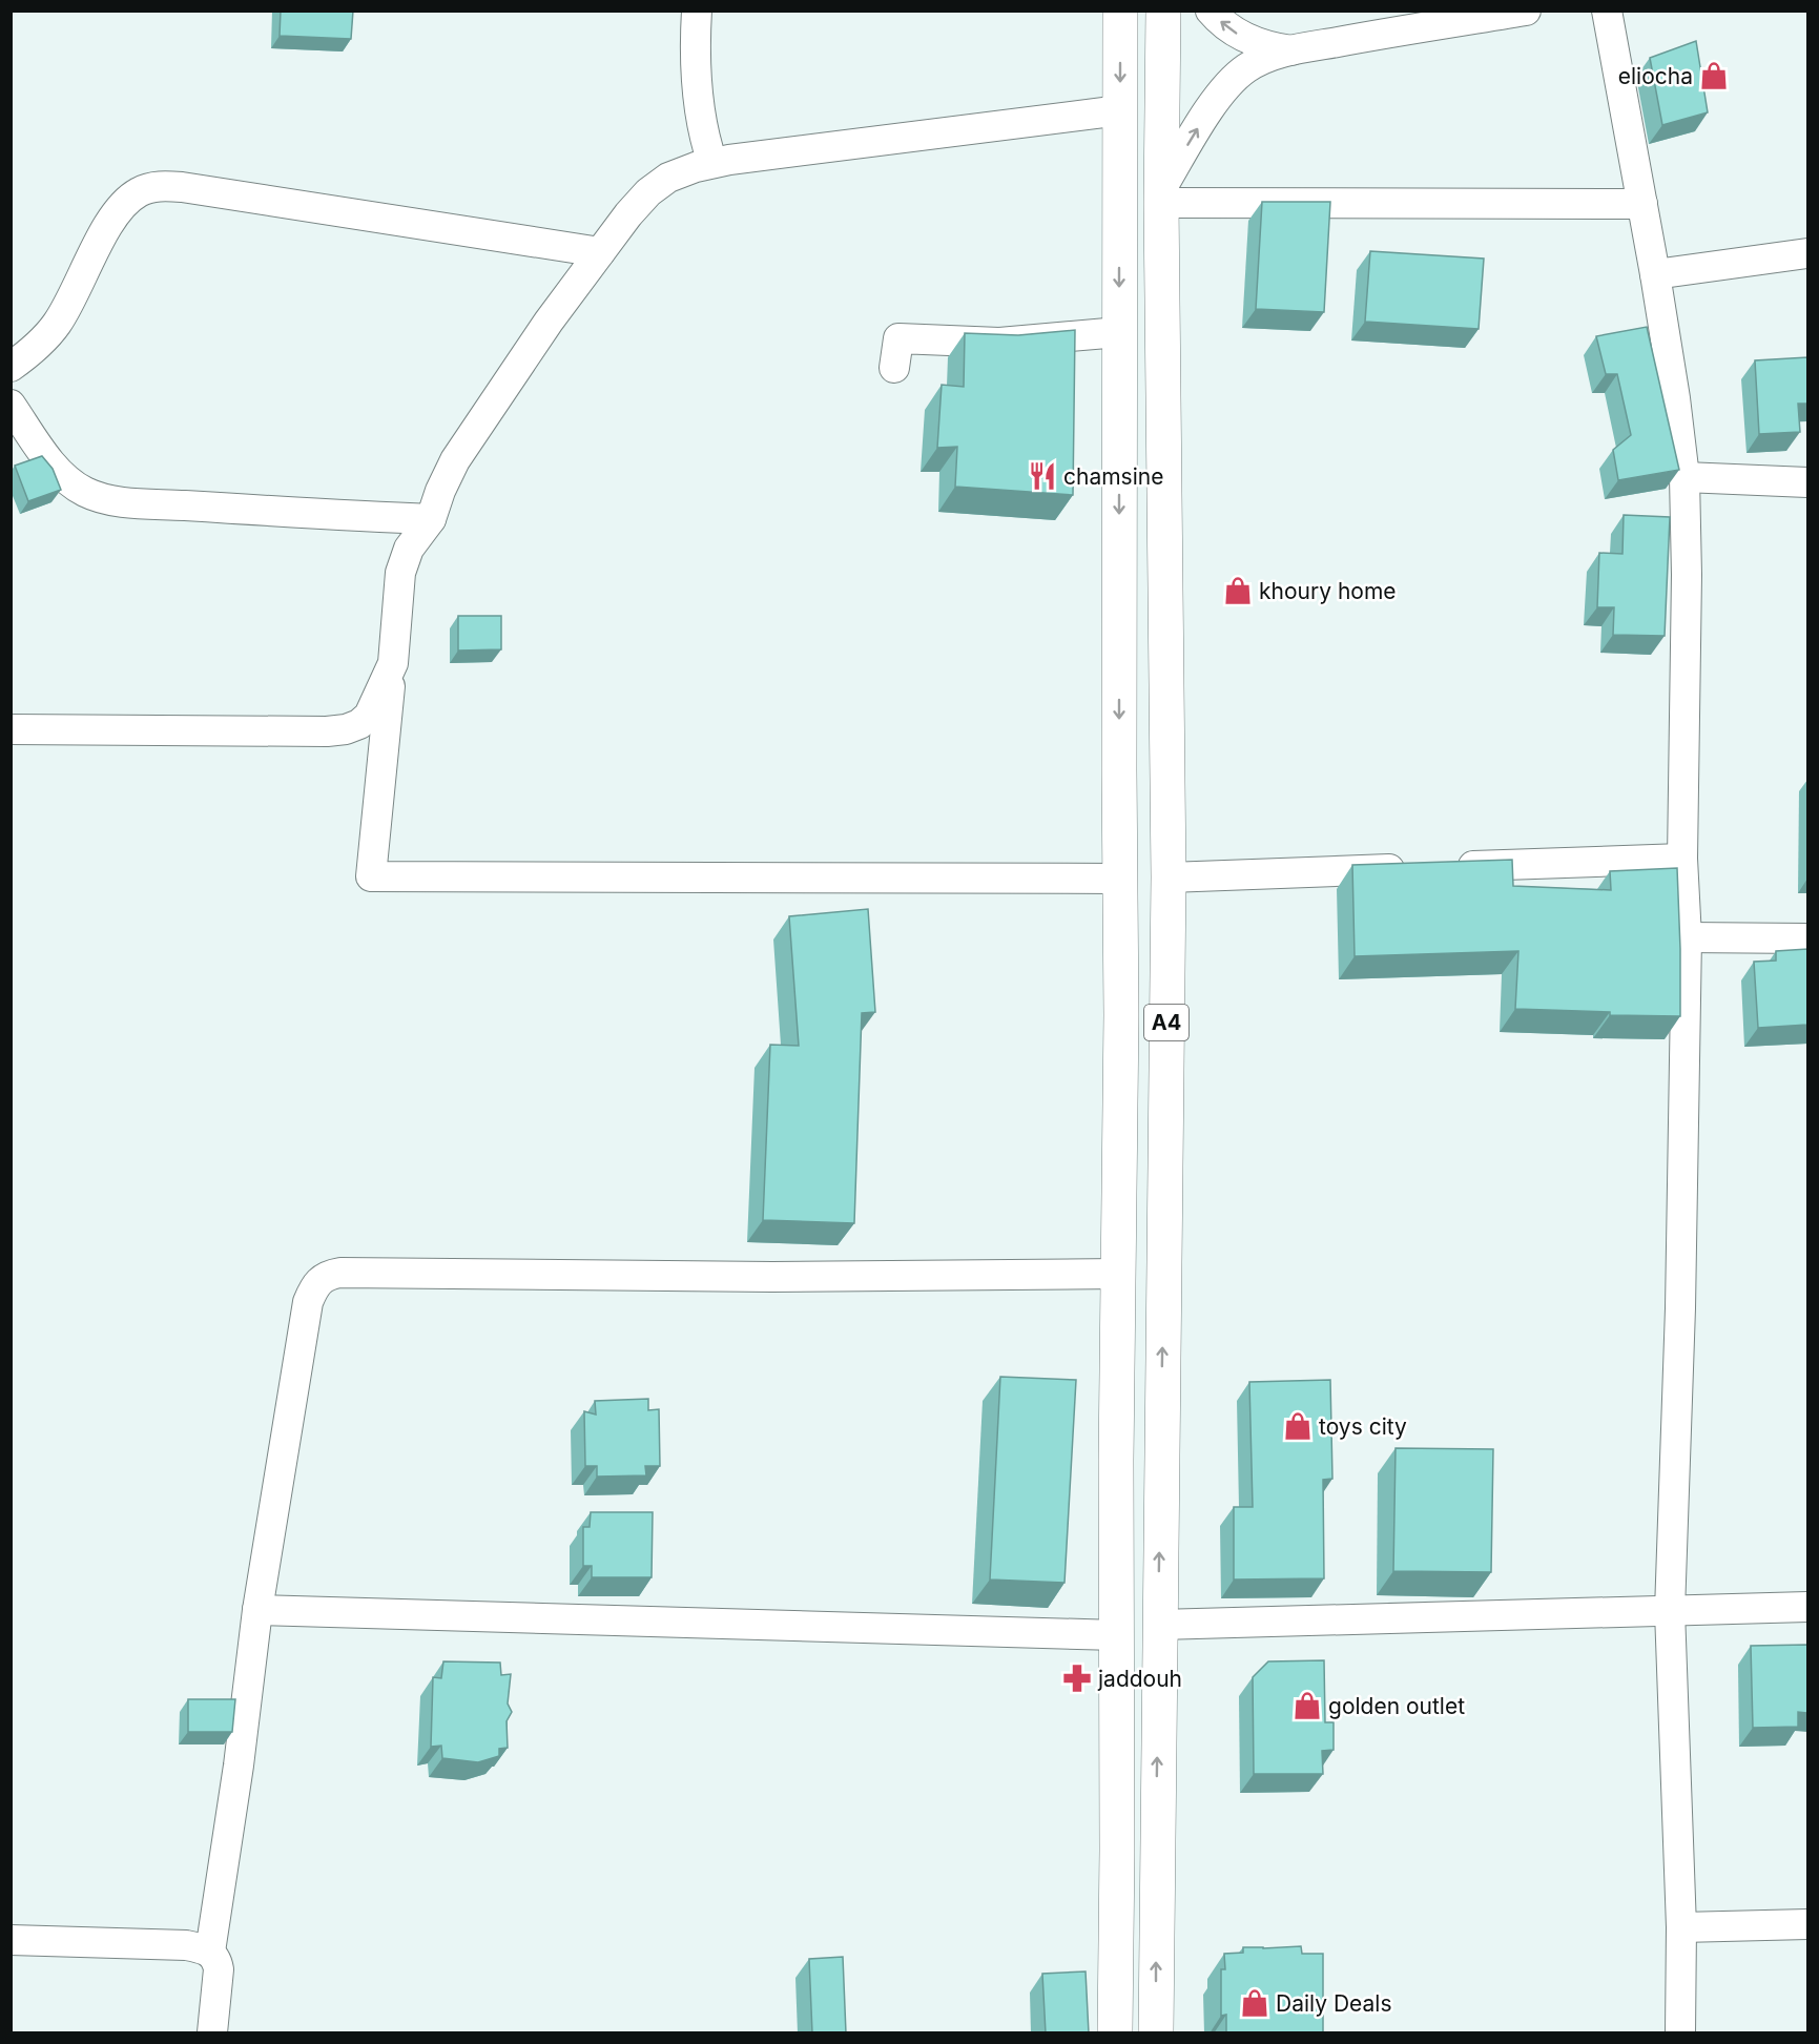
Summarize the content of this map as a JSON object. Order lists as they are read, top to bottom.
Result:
{
  "streets": {
    "highway": ["A4"]
  },
  "places": {
    "shop": [
      "eliocha",
      "khoury home",
      "toys city",
      "golden outlet",
      "Daily Deals"
    ],
    "restaurant": ["chamsine"],
    "pharmacy": ["jaddouh"]
  }
}
